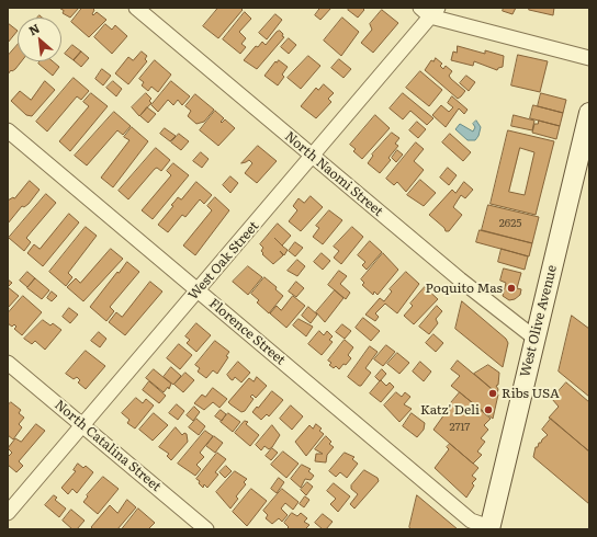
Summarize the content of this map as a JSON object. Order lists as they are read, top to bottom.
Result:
{
  "streets": {
    "main road": ["West Olive Avenue"],
    "street": [
      "North Naomi Street",
      "West Oak Street",
      "Florence Street",
      "North Catalina Street"
    ]
  },
  "crossings": [
    ["North Naomi Street", "West Oak Street"],
    ["North Naomi Street", "West Olive Avenue"],
    ["West Oak Street", "Florence Street"],
    ["West Oak Street", "North Catalina Street"],
    ["West Olive Avenue", "Florence Street"]
  ],
  "places": ["Poquito Mas", "Ribs USA", "Katz' Deli"],
  "house_numbers": ["2625", "2717"],
  "north": "top left"
}
